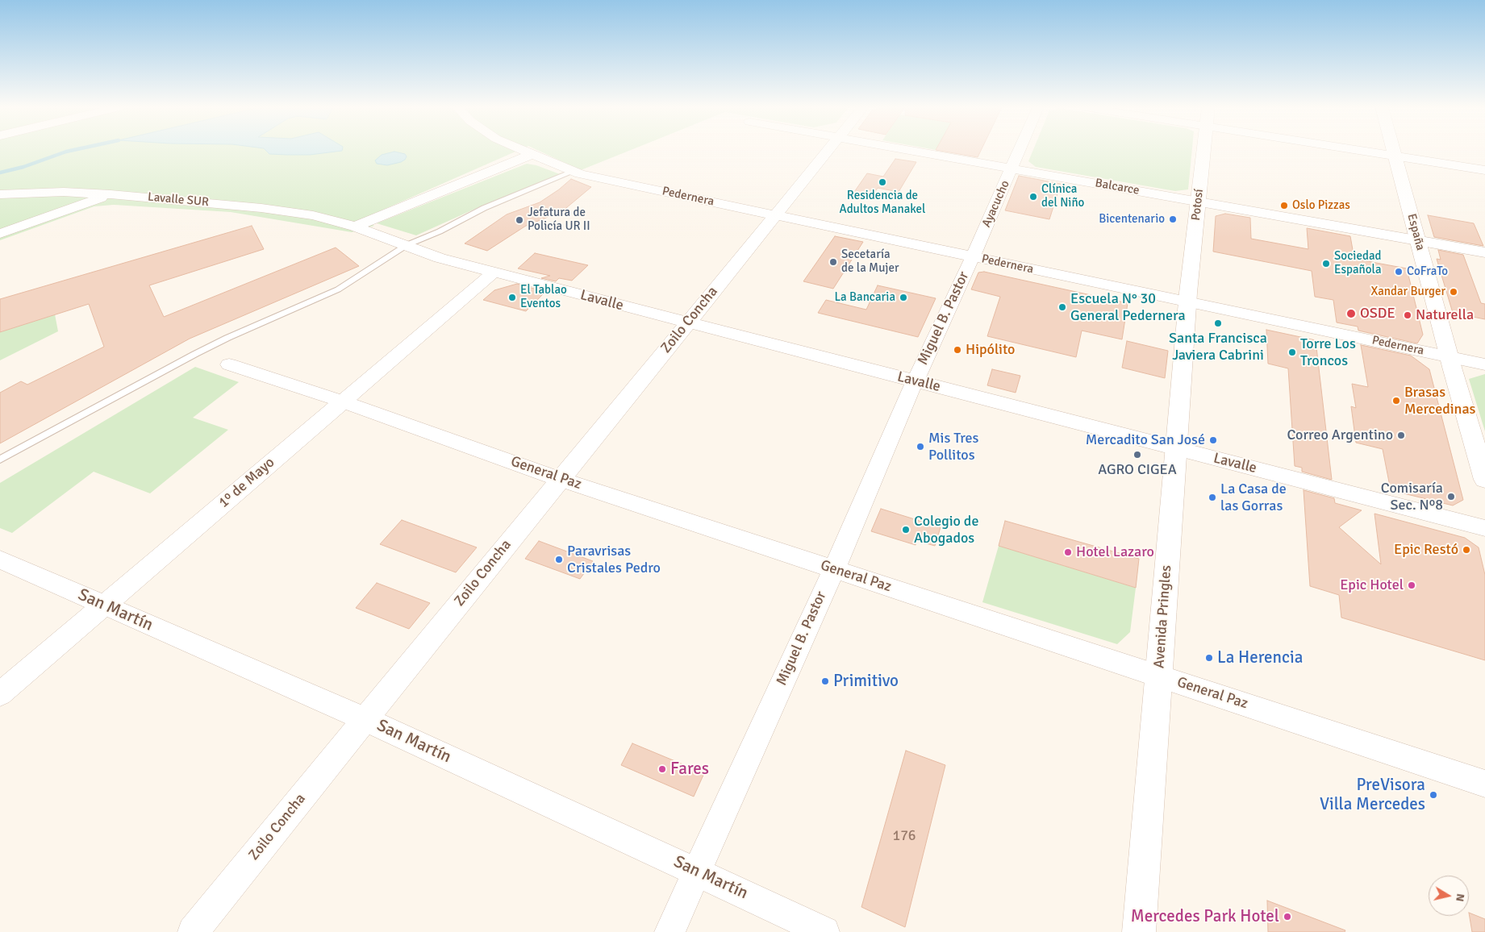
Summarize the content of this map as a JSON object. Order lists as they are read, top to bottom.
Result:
{
  "streets": {
    "main road": ["Potosí", "España", "Avenida Pringles"],
    "street": [
      "Balcarce",
      "Pedernera",
      "Lavalle SUR",
      "Ayacucho",
      "Lavalle",
      "Miguel B. Pastor",
      "Zoilo Concha",
      "General Paz",
      "1º de Mayo",
      "San Martín"
    ]
  },
  "crossings": [
    ["Balcarce", "Ayacucho"],
    ["Balcarce", "Potosí"],
    ["Balcarce", "España"],
    ["Pedernera", "Ayacucho"],
    ["Pedernera", "Potosí"],
    ["Pedernera", "España"],
    ["Pedernera", "Miguel B. Pastor"],
    ["Pedernera", "Zoilo Concha"],
    ["Pedernera", "Avenida Pringles"],
    ["Lavalle SUR", "Lavalle"],
    ["Ayacucho", "Miguel B. Pastor"],
    ["Potosí", "Avenida Pringles"],
    ["Lavalle", "Miguel B. Pastor"],
    ["Lavalle", "Zoilo Concha"],
    ["Lavalle", "1º de Mayo"],
    ["Lavalle", "Avenida Pringles"],
    ["Miguel B. Pastor", "General Paz"],
    ["Miguel B. Pastor", "San Martín"],
    ["Zoilo Concha", "General Paz"],
    ["Zoilo Concha", "San Martín"],
    ["General Paz", "1º de Mayo"],
    ["General Paz", "Avenida Pringles"],
    ["1º de Mayo", "San Martín"]
  ],
  "places": [
    "Residencia de Adultos Manakel",
    "Clínica del Niño",
    "Oslo Pizzas",
    "Bicentenario",
    "Jefatura de Policía UR II",
    "Secetaría de la Mujer",
    "Sociedad Española",
    "CoFraTo",
    "Xandar Burger",
    "El Tablao Eventos",
    "La Bancaria",
    "Escuela N° 30 General Pedernera",
    "OSDE",
    "Naturella",
    "Santa Francisca Javiera Cabrini",
    "Hipólito",
    "Torre Los Troncos",
    "Brasas Mercedinas",
    "Correo Argentino",
    "Mercadito San José",
    "Mis Tres Pollitos",
    "AGRO CIGEA",
    "Comisaría Sec. Nº8",
    "La Casa de las Gorras",
    "Colegio de Abogados",
    "Epic Restó",
    "Hotel Lazaro",
    "Paravrisas Cristales Pedro",
    "Epic Hotel",
    "La Herencia",
    "Primitivo",
    "Fares",
    "PreVisora Villa Mercedes",
    "Mercedes Park Hotel"
  ],
  "house_numbers": ["176"],
  "north": "right"
}
